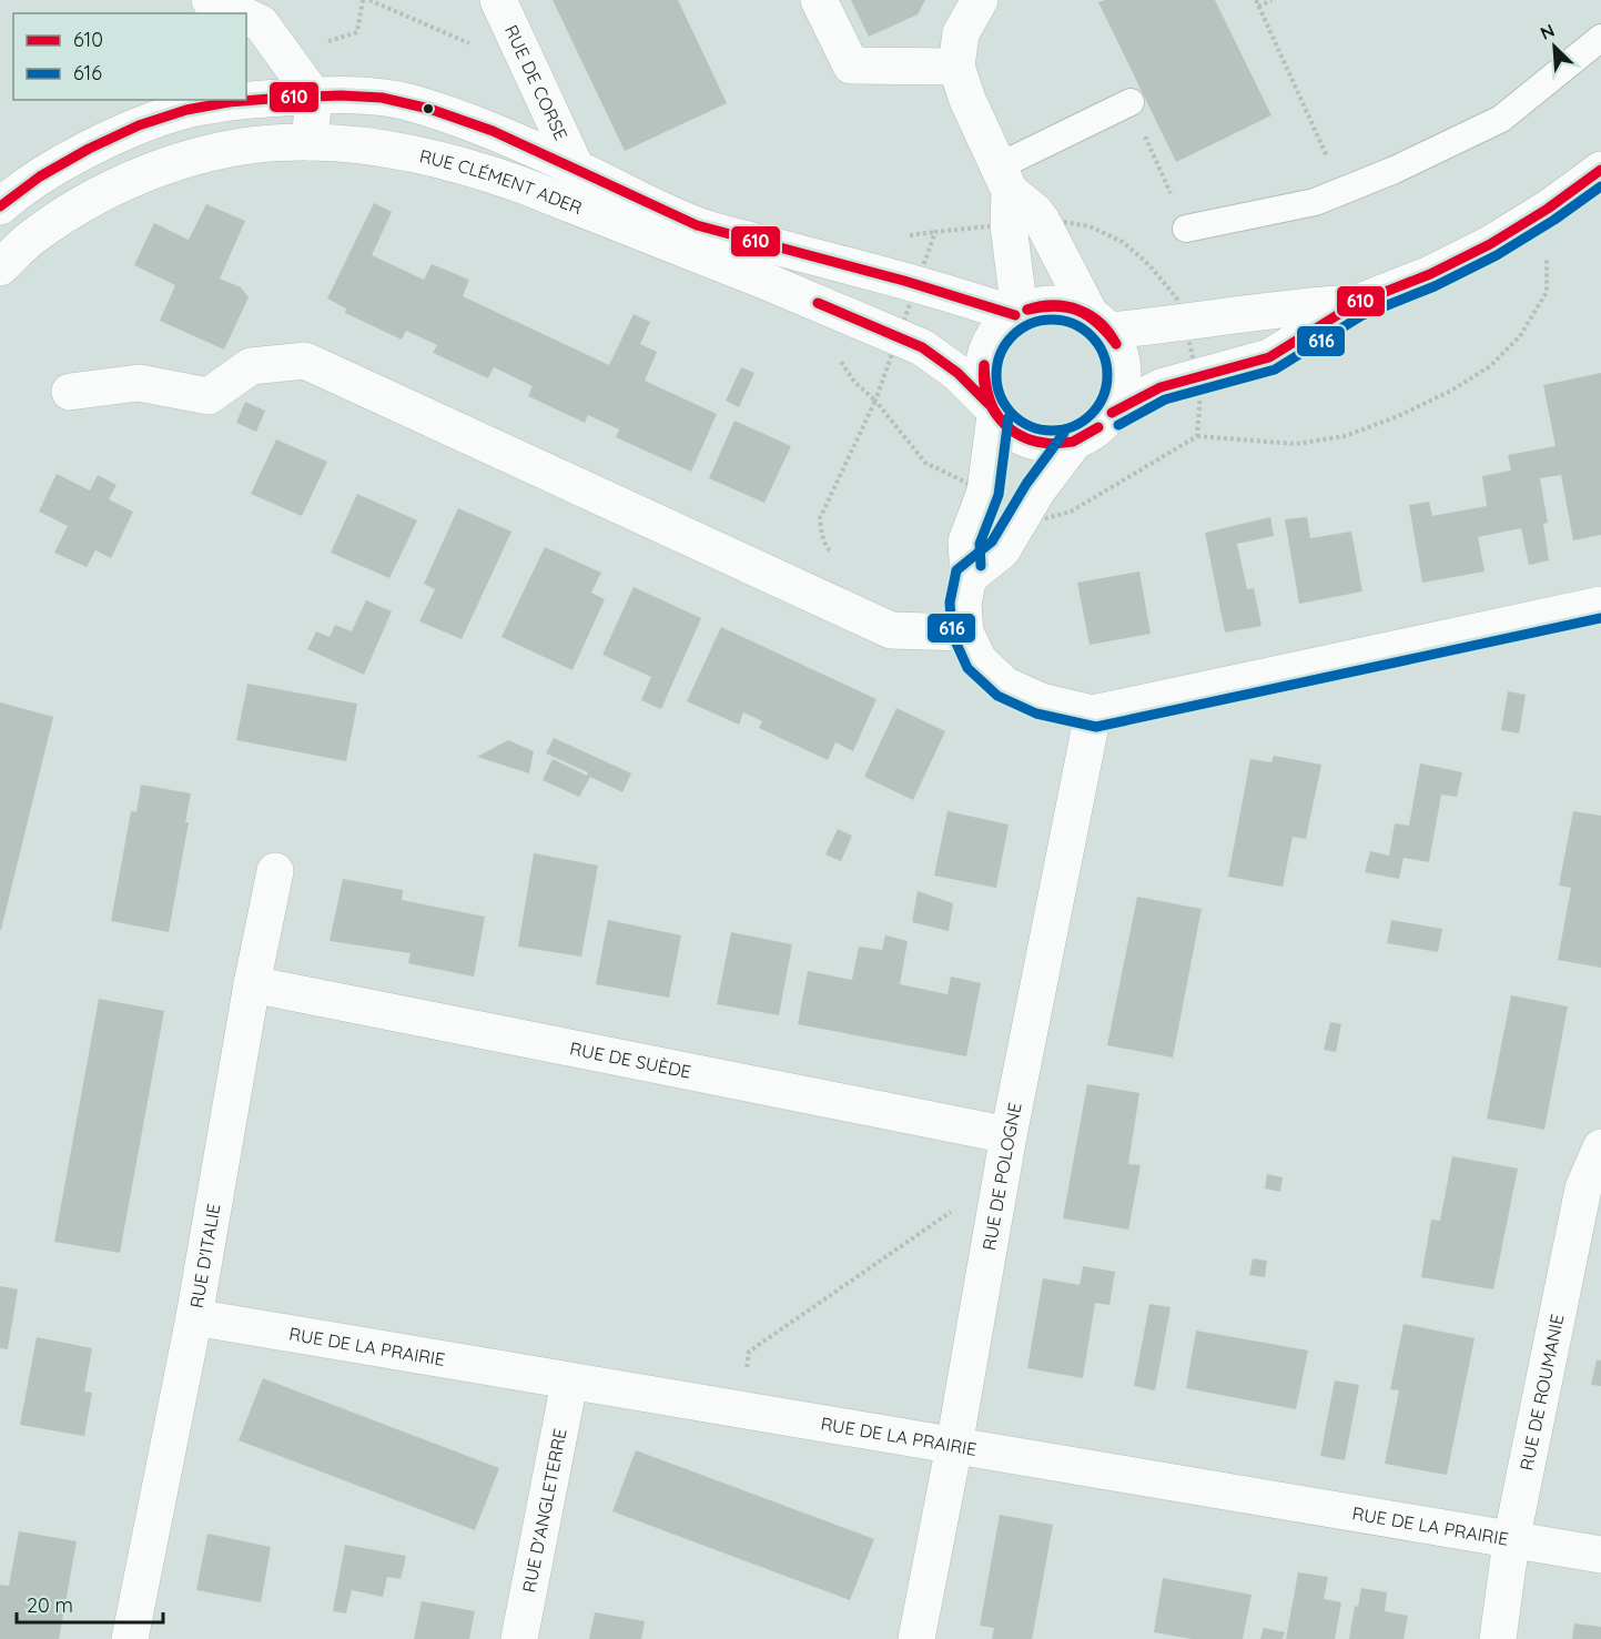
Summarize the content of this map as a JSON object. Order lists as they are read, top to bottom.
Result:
{
  "streets": {
    "street": [
      "RUE DE CORSE",
      "RUE CLÉMENT ADER",
      "RUE DE SUÈDE",
      "RUE DE POLOGNE",
      "RUE D'ITALIE",
      "RUE DE LA PRAIRIE",
      "RUE DE ROUMANIE",
      "RUE D'ANGLETERRE"
    ]
  },
  "crossings": [
    ["RUE DE CORSE", "RUE CLÉMENT ADER"],
    ["RUE DE SUÈDE", "RUE DE POLOGNE"],
    ["RUE DE SUÈDE", "RUE D'ITALIE"],
    ["RUE DE POLOGNE", "RUE DE LA PRAIRIE"],
    ["RUE D'ITALIE", "RUE DE LA PRAIRIE"],
    ["RUE DE LA PRAIRIE", "RUE DE ROUMANIE"],
    ["RUE DE LA PRAIRIE", "RUE D'ANGLETERRE"]
  ],
  "lines": ["transit line 610", "transit line 616"],
  "legend": ["610", "616"],
  "scale_bar": "20 m",
  "north": "top left"
}
